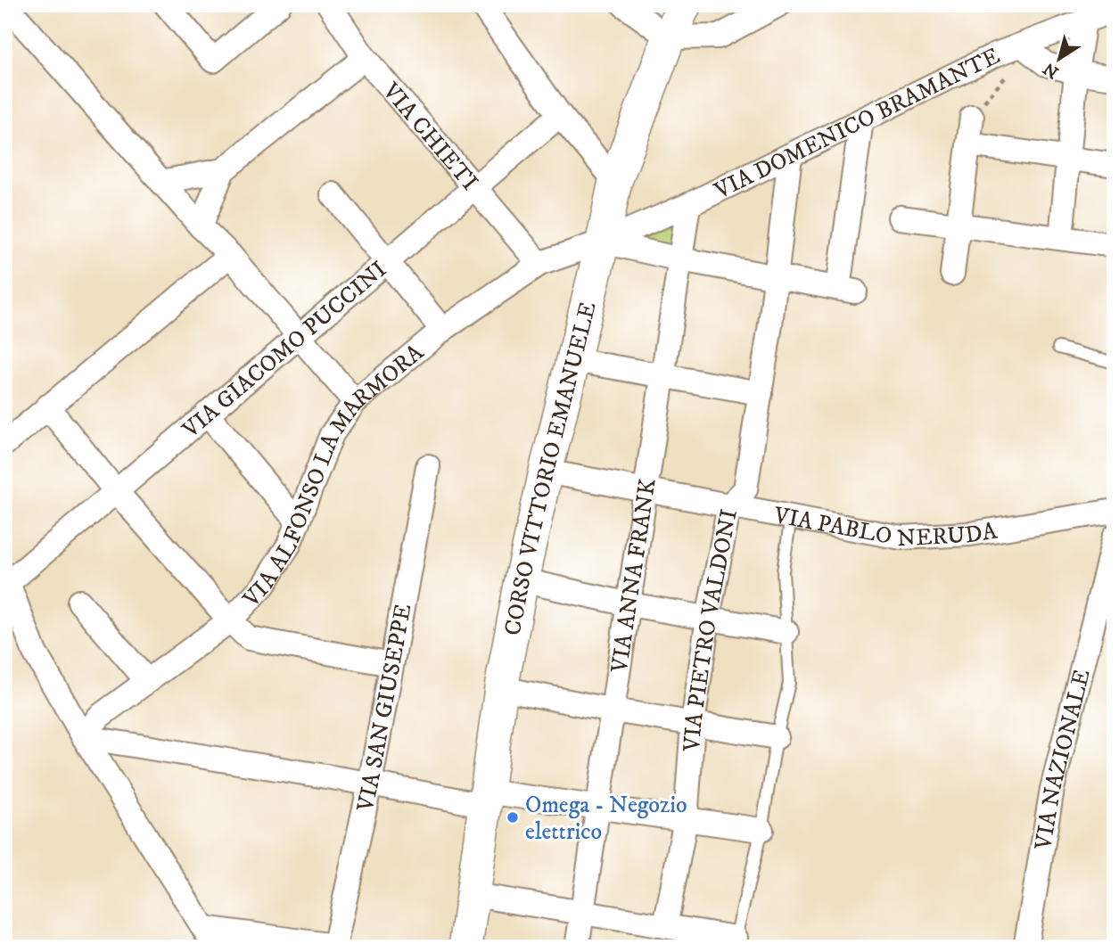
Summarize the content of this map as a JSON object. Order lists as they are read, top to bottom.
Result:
{
  "streets": {
    "main road": ["CORSO VITTORIO EMANUELE"],
    "street": [
      "VIA DOMENICO BRAMANTE",
      "VIA CHIETI",
      "VIA GIACOMO PUCCINI",
      "VIA ALFONSO LA MARMORA",
      "VIA PABLO NERUDA",
      "VIA ANNA FRANK",
      "VIA PIETRO VALDONI",
      "VIA SAN GIUSEPPE",
      "VIA NAZIONALE"
    ]
  },
  "crossings": [
    ["VIA DOMENICO BRAMANTE", "CORSO VITTORIO EMANUELE"],
    ["VIA DOMENICO BRAMANTE", "VIA ALFONSO LA MARMORA"],
    ["VIA DOMENICO BRAMANTE", "VIA ANNA FRANK"],
    ["VIA DOMENICO BRAMANTE", "VIA PIETRO VALDONI"],
    ["VIA CHIETI", "VIA GIACOMO PUCCINI"],
    ["VIA CHIETI", "VIA ALFONSO LA MARMORA"],
    ["CORSO VITTORIO EMANUELE", "VIA ALFONSO LA MARMORA"],
    ["CORSO VITTORIO EMANUELE", "VIA PABLO NERUDA"],
    ["VIA PABLO NERUDA", "VIA ANNA FRANK"],
    ["VIA PABLO NERUDA", "VIA PIETRO VALDONI"]
  ],
  "places": ["Omega - Negozio elettrico"],
  "north": "bottom left"
}
